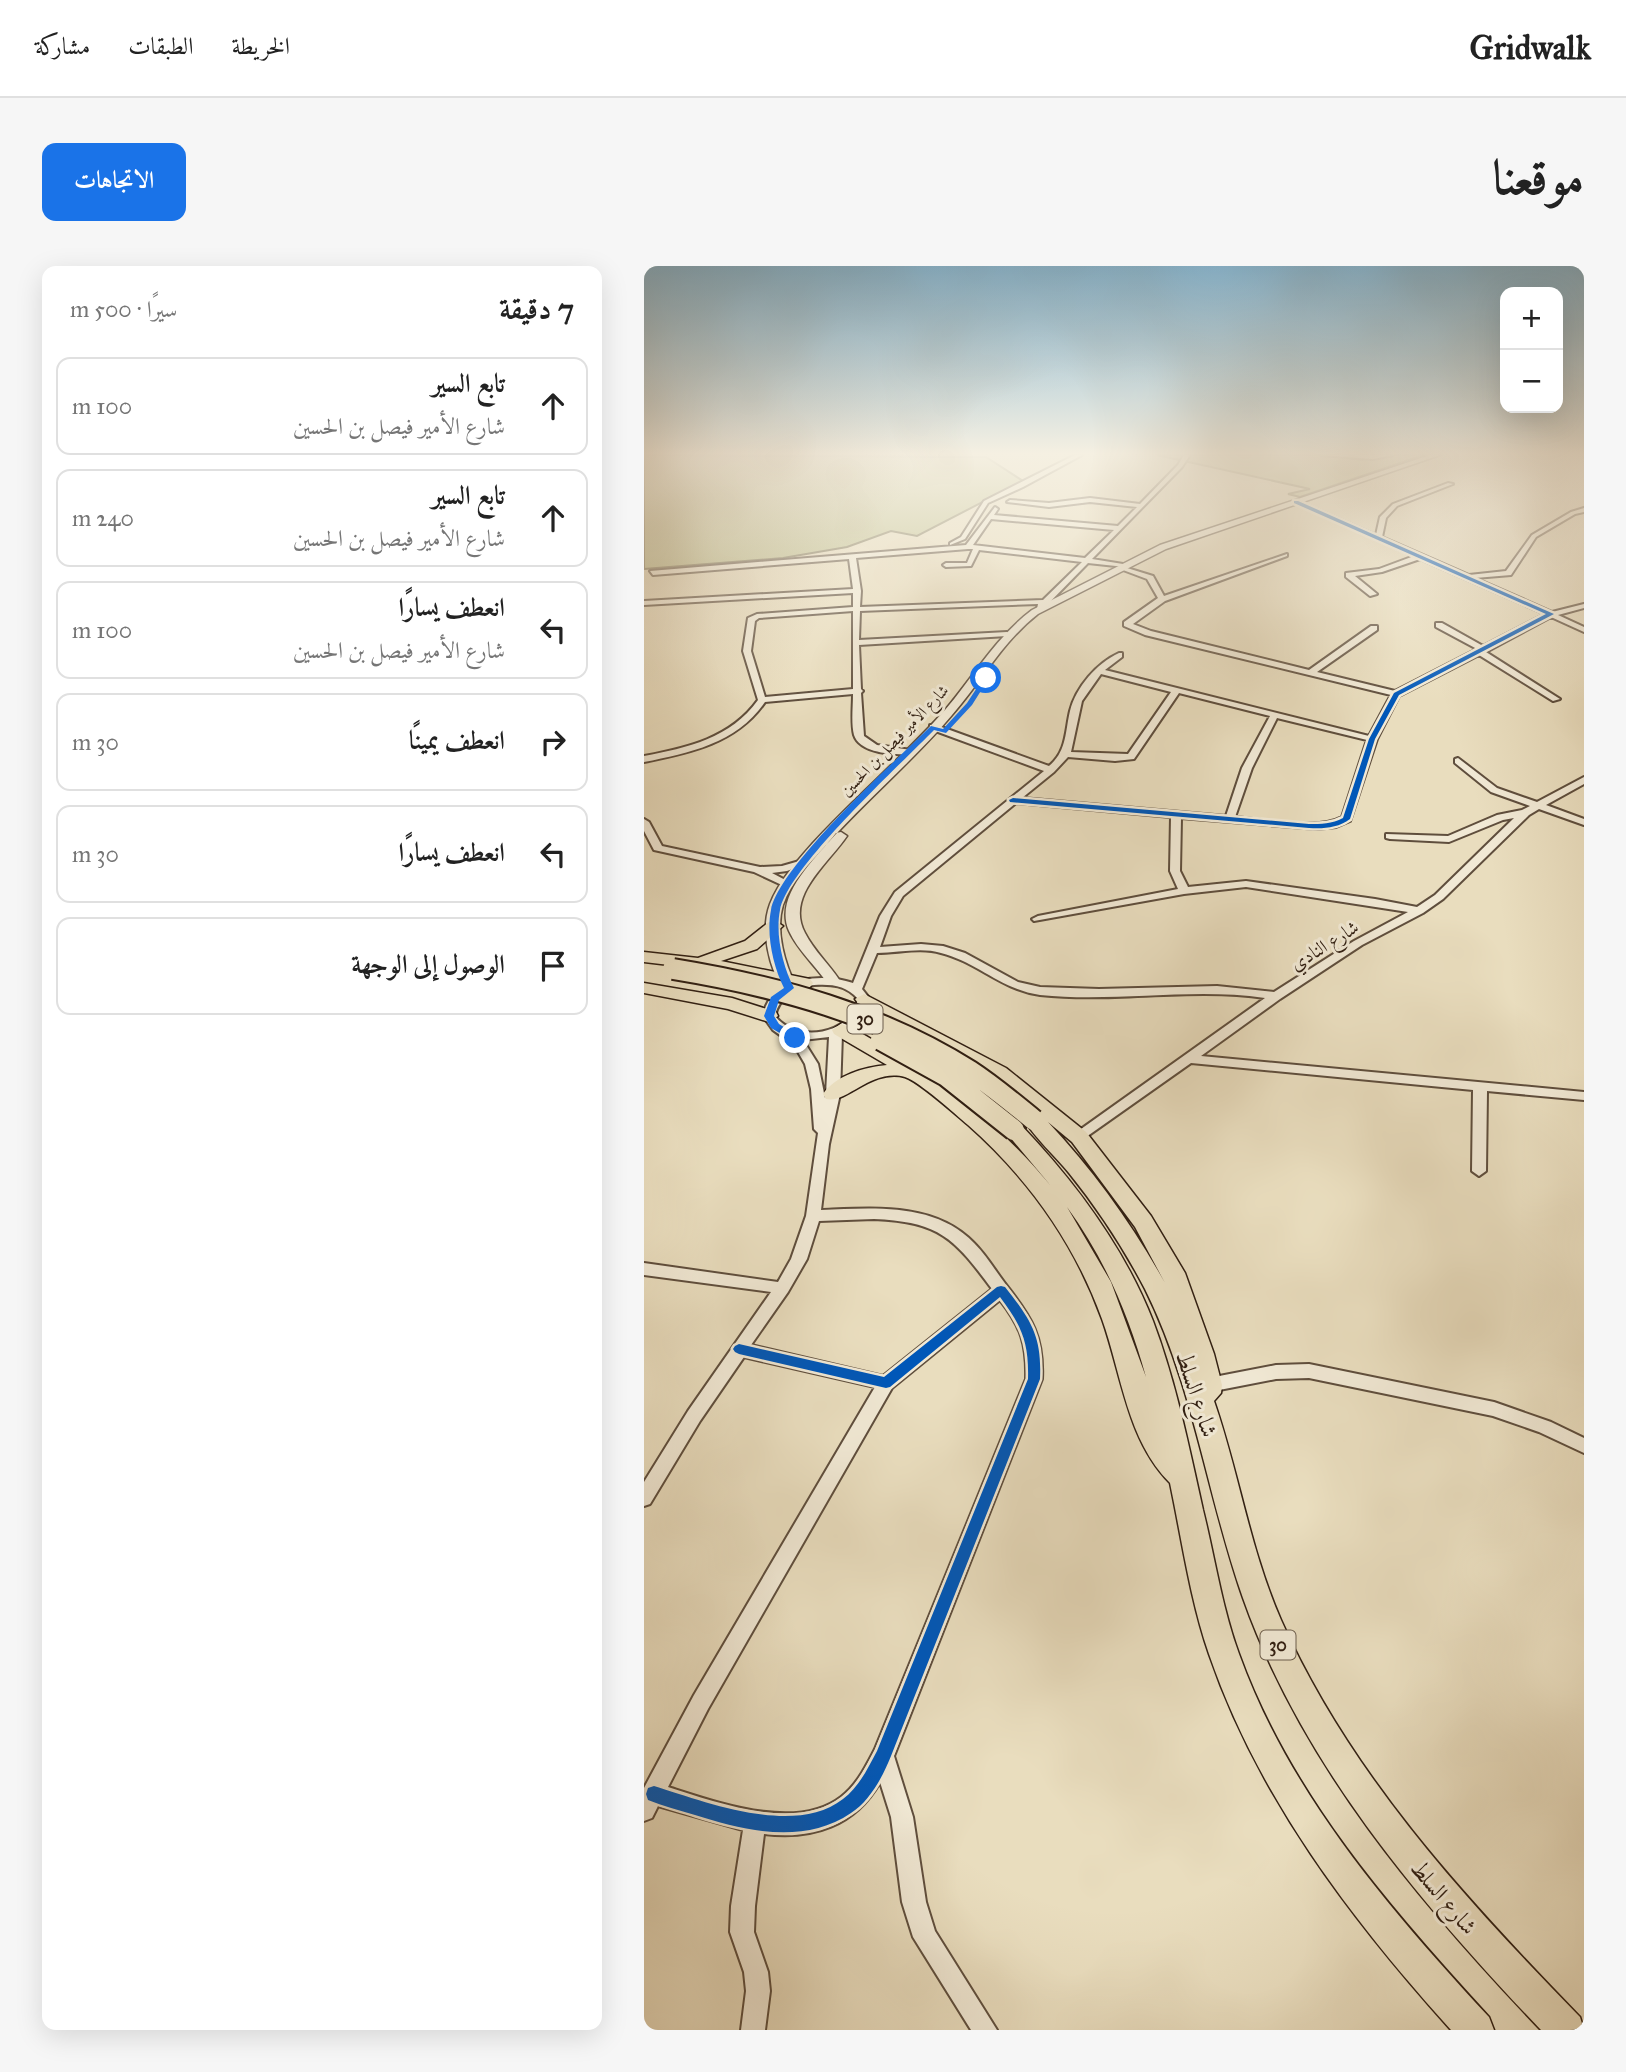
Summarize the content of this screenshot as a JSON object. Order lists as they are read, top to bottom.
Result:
{
  "streets": {
    "main road": ["30", "شارع السلط"],
    "street": ["شارع الأمير فيصل بن الحسين", "شارع النادي"]
  },
  "page": {
    "header": "Gridwalk",
    "nav": ["الخريطة", "الطبقات", "مشاركة"],
    "title": "موقعنا",
    "buttons": "الاتجاهات",
    "heading": ["7 دقيقة", "سيرًا · 500 m"],
    "map_buttons": ["+", "−"],
    "list": [
      ["تابع السير", "شارع الأمير فيصل بن الحسين", "100 m"],
      ["تابع السير", "شارع الأمير فيصل بن الحسين", "240 m"],
      ["انعطف يسارًا", "شارع الأمير فيصل بن الحسين", "100 m"],
      ["انعطف يمينًا", "30 m"],
      ["انعطف يسارًا", "30 m"],
      "الوصول إلى الوجهة"
    ]
  }
}
